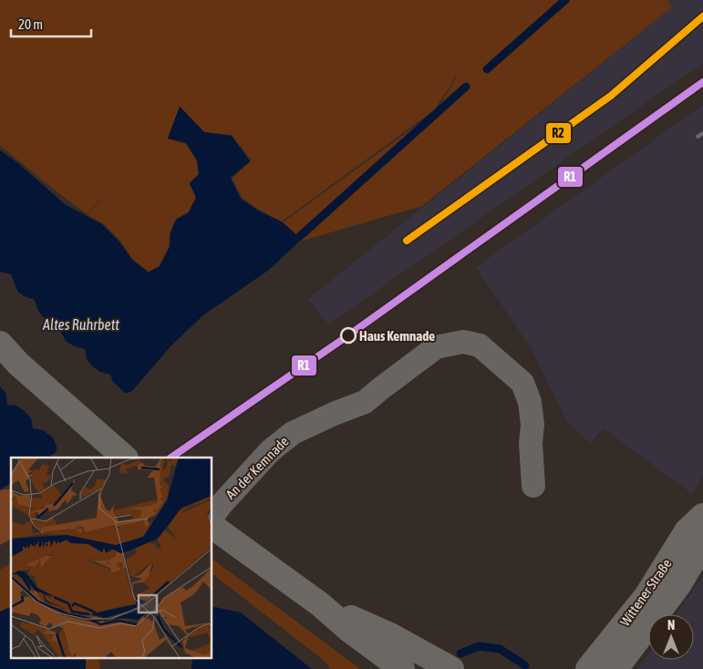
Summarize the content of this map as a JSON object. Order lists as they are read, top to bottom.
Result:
{
  "streets": {
    "main road": ["Wittener Straße"],
    "street": ["An der Kemnade"]
  },
  "water": ["Altes Ruhrbett"],
  "places": ["Haus Kemnade"],
  "lines": ["transit line R2", "transit line R1"],
  "scale_bar": "20 m",
  "north": "top"
}
